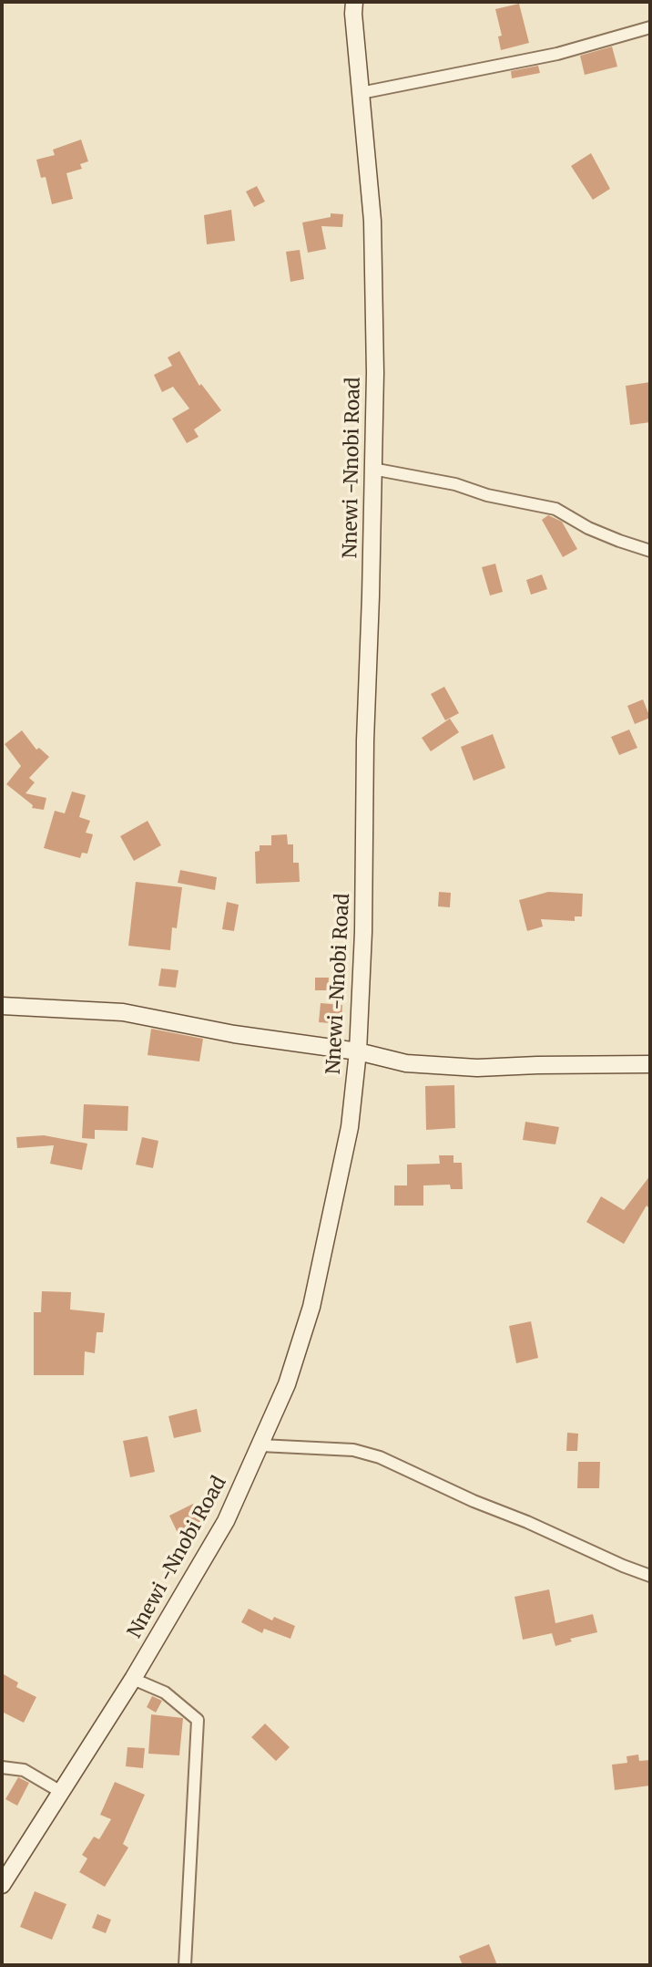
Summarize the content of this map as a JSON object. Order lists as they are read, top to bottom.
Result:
{
  "streets": {
    "main road": ["Nnewi -Nnobi Road"]
  }
}
